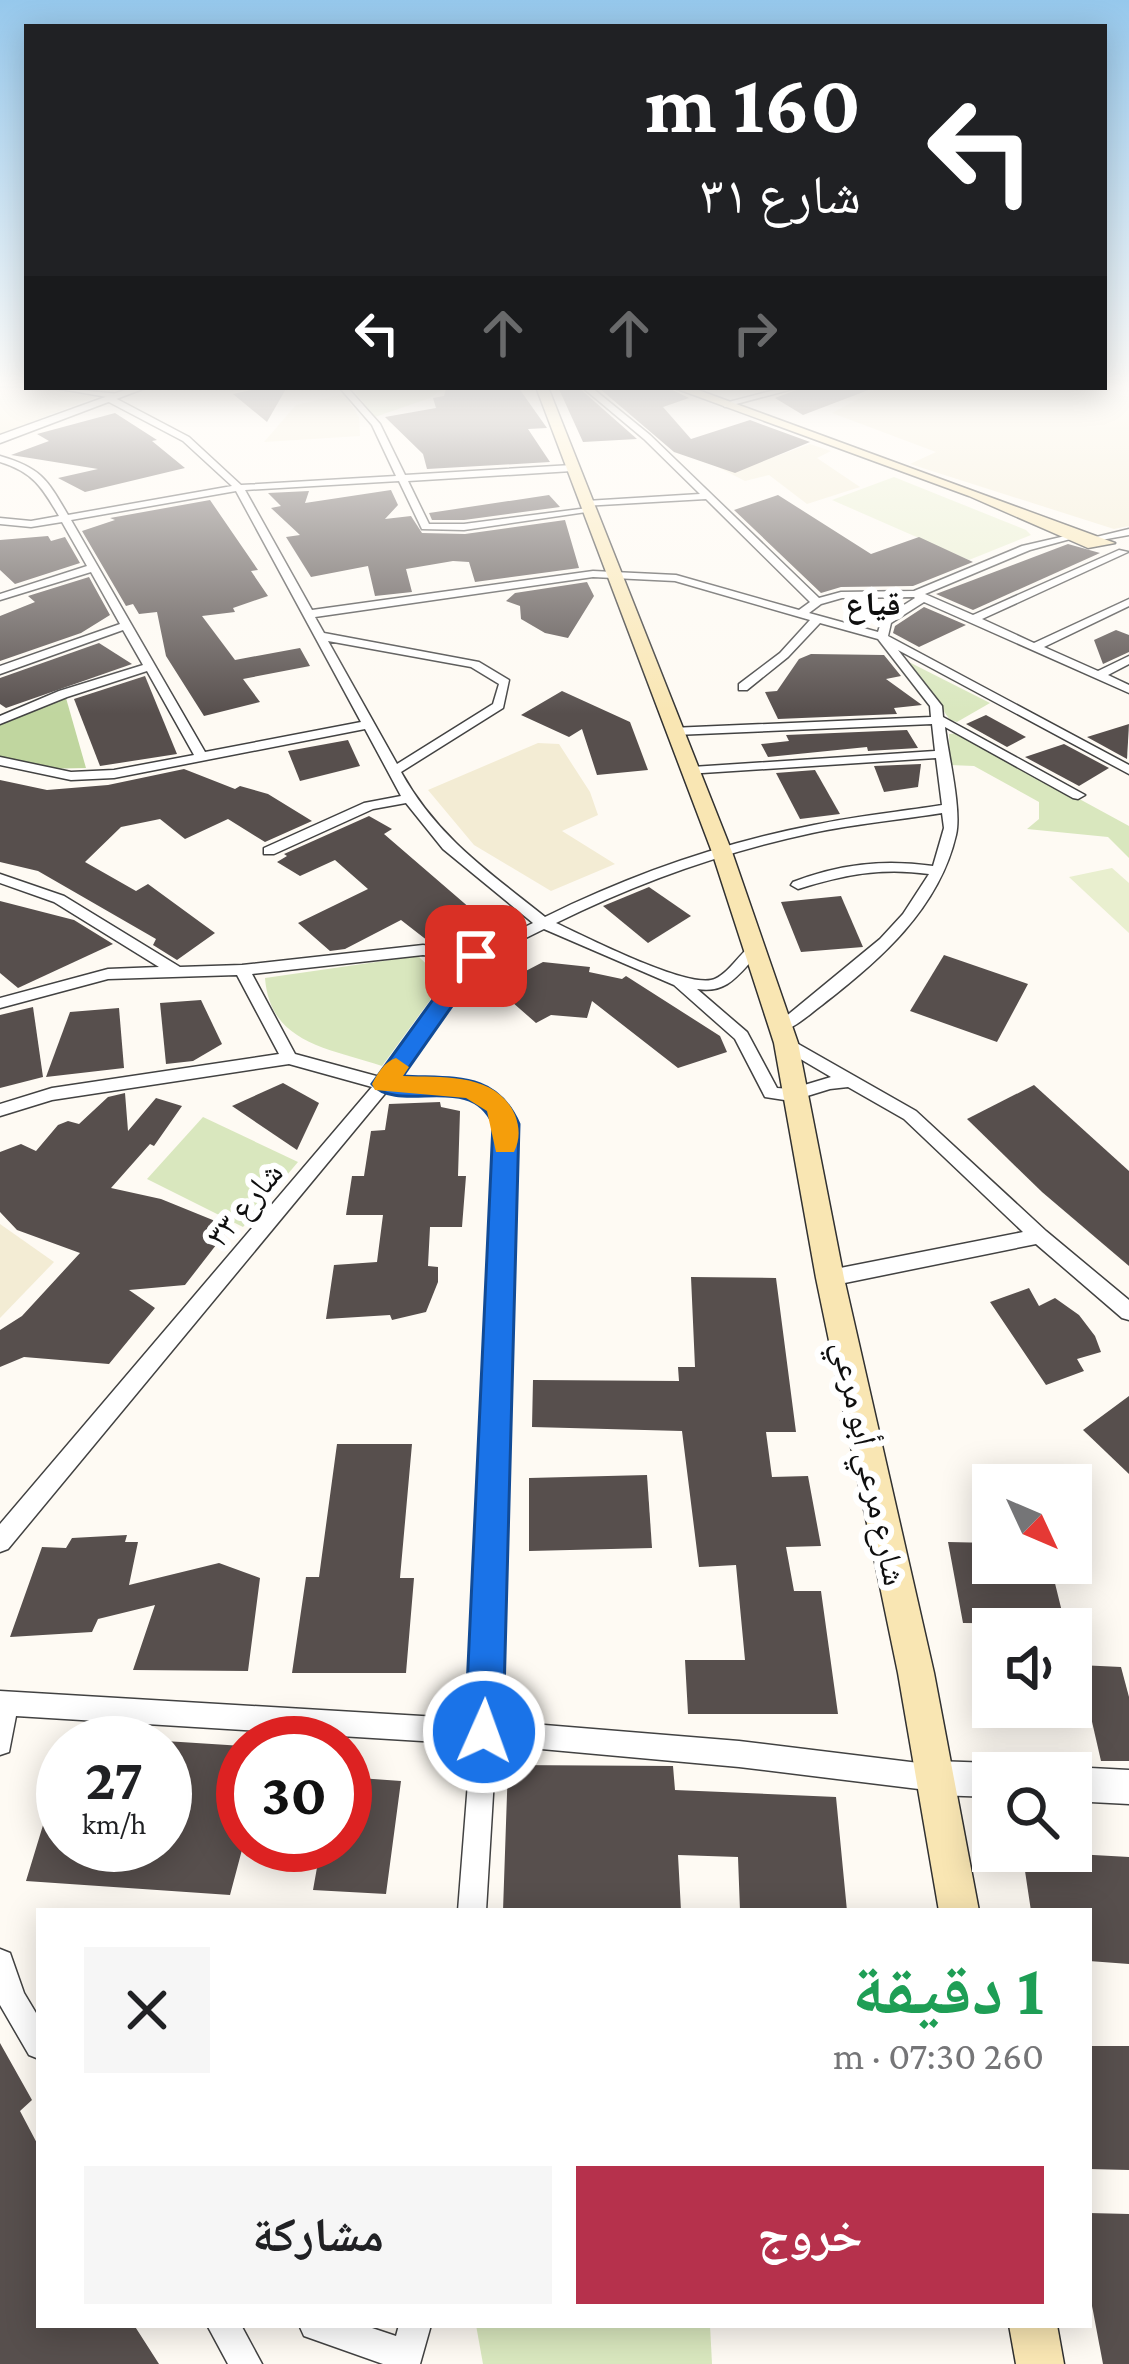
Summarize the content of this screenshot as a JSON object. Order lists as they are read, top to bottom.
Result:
{
  "streets": {
    "main road": ["شارع مرعي أبو مرعي"],
    "street": ["شارع ٣٣"]
  },
  "crossings": [
    ["شارع ٣٣", "شارع مرعي أبو مرعي"]
  ],
  "districts": ["قياع"],
  "north": "bottom right",
  "page": {
    "turn": ["160 m", "شارع ٣١"],
    "speed": "27 km/h",
    "limit": "30",
    "heading": ["1 دقيقة", "260 m · 07:30"],
    "buttons": ["خروج", "مشاركة"]
  }
}
